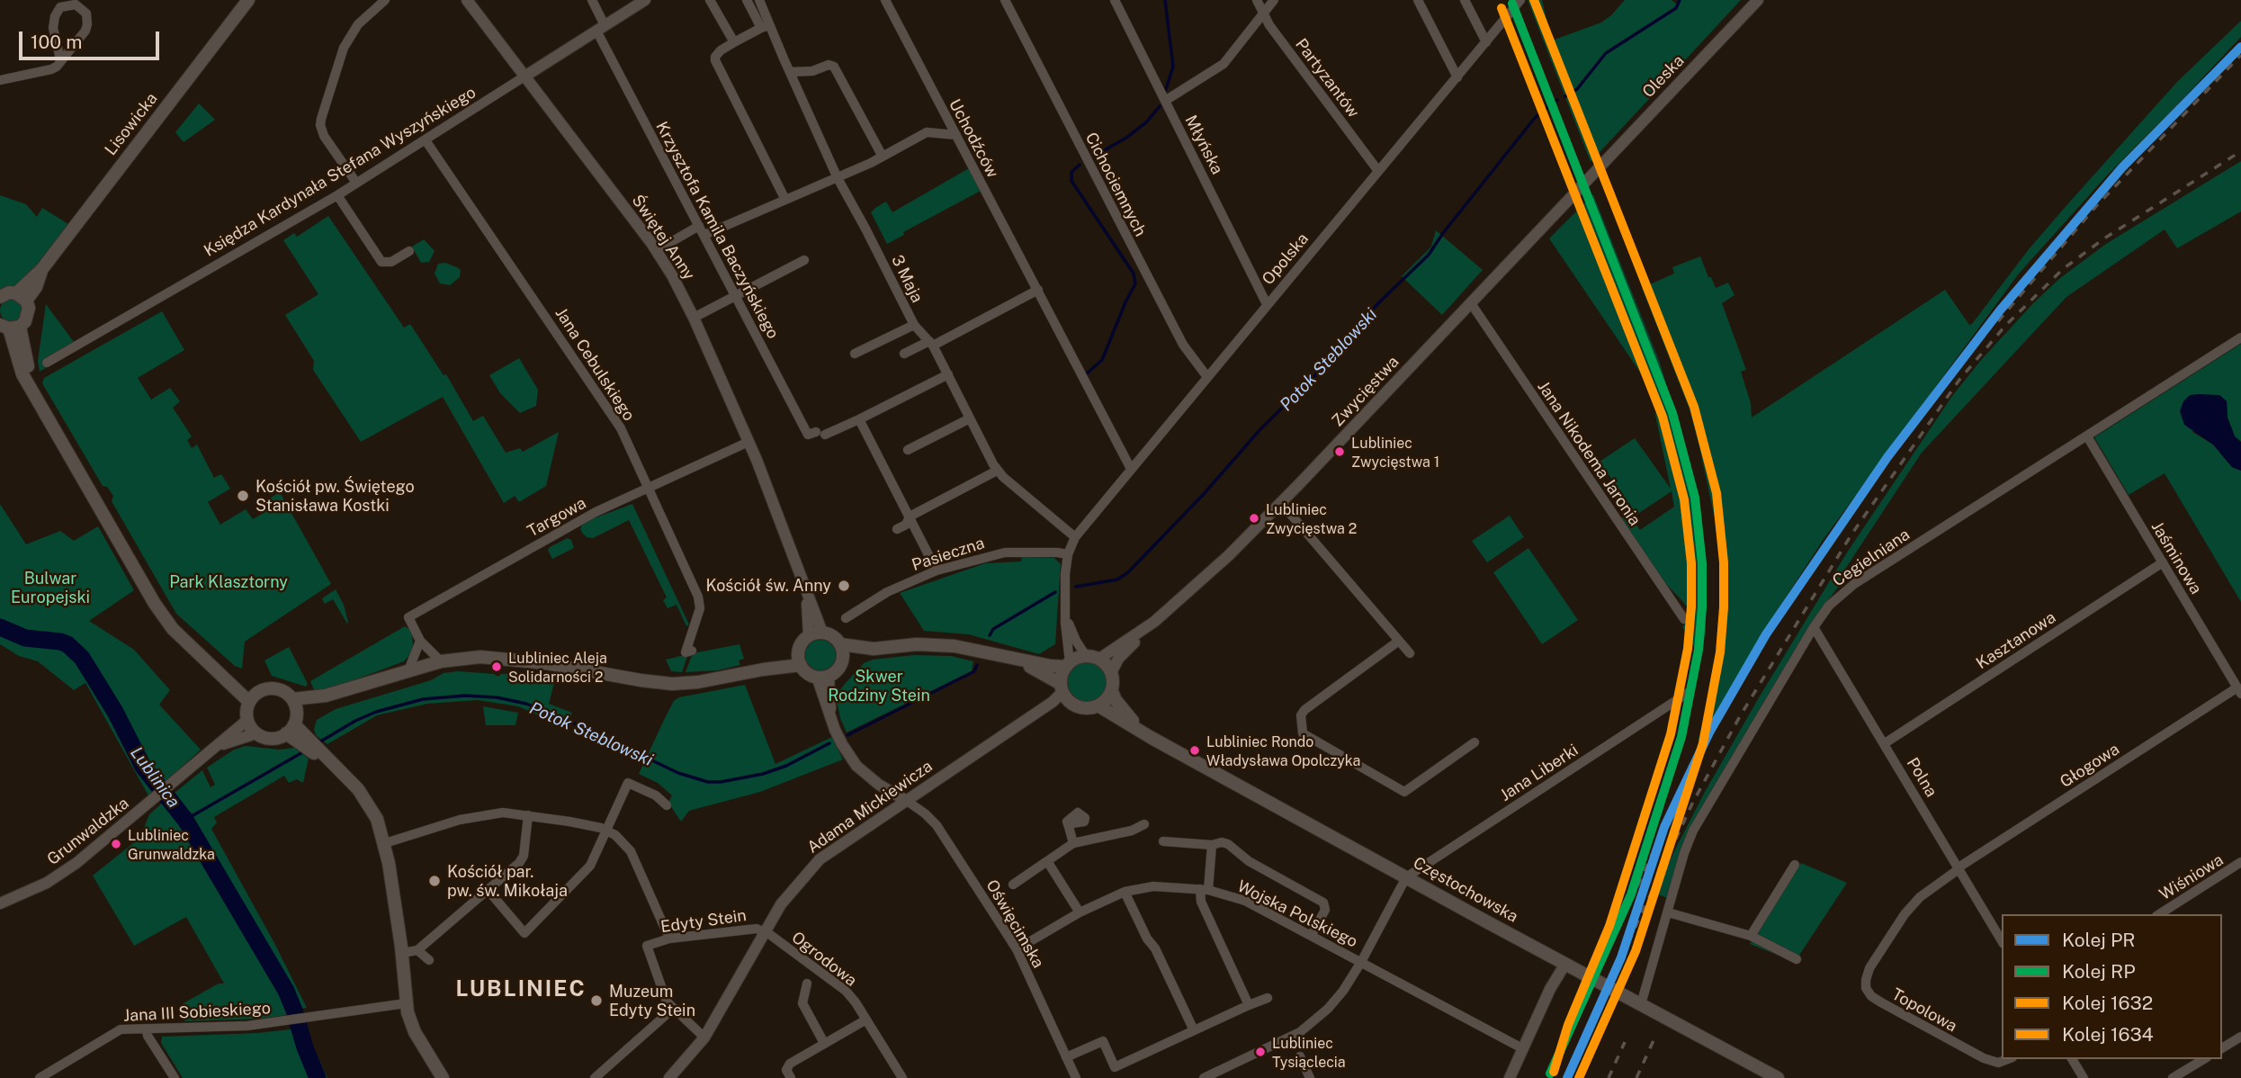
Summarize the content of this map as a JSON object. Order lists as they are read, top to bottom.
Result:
{
  "streets": {
    "main road": ["Lisowicka", "Częstochowska"],
    "street": [
      "Oleska",
      "Partyzantów",
      "Uchodźców",
      "Młyńska",
      "Księdza Kardynała Stefana Wyszyńskiego",
      "Cichociemnych",
      "Krzysztofa Kamila Baczyńskiego",
      "Świętej Anny",
      "Opolska",
      "3 Maja",
      "Jana Cebulskiego",
      "Zwycięstwa",
      "Jana Nikodema Jaronia",
      "Targowa",
      "Pasieczna",
      "Cegielniana",
      "Jaśminowa",
      "Kasztanowa",
      "Głogowa",
      "Jana Liberki",
      "Polna",
      "Adama Mickiewicza",
      "Grunwaldzka",
      "Wiśniowa",
      "Wojska Polskiego",
      "Edyty Stein",
      "Oświęcimska",
      "Ogrodowa",
      "Topolowa",
      "Jana III Sobieskiego"
    ]
  },
  "crossings": [
    ["Oleska", "Zwycięstwa"],
    ["Partyzantów", "Opolska"],
    ["Uchodźców", "Opolska"],
    ["Młyńska", "Opolska"],
    ["Księdza Kardynała Stefana Wyszyńskiego", "Krzysztofa Kamila Baczyńskiego"],
    ["Księdza Kardynała Stefana Wyszyńskiego", "Świętej Anny"],
    ["Księdza Kardynała Stefana Wyszyńskiego", "Jana Cebulskiego"],
    ["Cichociemnych", "Opolska"],
    ["Świętej Anny", "Targowa"],
    ["Opolska", "3 Maja"],
    ["Jana Cebulskiego", "Targowa"],
    ["Zwycięstwa", "Jana Nikodema Jaronia"],
    ["Zwycięstwa", "Adama Mickiewicza"],
    ["Zwycięstwa", "Częstochowska"],
    ["Cegielniana", "Jaśminowa"],
    ["Cegielniana", "Polna"],
    ["Cegielniana", "Częstochowska"],
    ["Jaśminowa", "Kasztanowa"],
    ["Jaśminowa", "Głogowa"],
    ["Kasztanowa", "Polna"],
    ["Głogowa", "Polna"],
    ["Głogowa", "Topolowa"],
    ["Jana Liberki", "Częstochowska"],
    ["Polna", "Topolowa"],
    ["Adama Mickiewicza", "Częstochowska"],
    ["Adama Mickiewicza", "Edyty Stein"],
    ["Adama Mickiewicza", "Oświęcimska"],
    ["Adama Mickiewicza", "Ogrodowa"],
    ["Wojska Polskiego", "Oświęcimska"],
    ["Edyty Stein", "Ogrodowa"]
  ],
  "districts": ["LUBLINIEC"],
  "water": ["Potok Steblowski", "Lublinica"],
  "parks": ["Bulwar Europejski", "Park Klasztorny", "Skwer Rodziny Stein"],
  "places": [
    "Lubliniec Zwycięstwa 1",
    "Kościół pw. Świętego Stanisława Kostki",
    "Lubliniec Zwycięstwa 2",
    "Kościół św. Anny",
    "Lubliniec Aleja Solidarności 2",
    "Lubliniec Rondo Władysława Opolczyka",
    "Lubliniec Grunwaldzka",
    "Kościół par. pw. św. Mikołaja",
    "Muzeum Edyty Stein",
    "Lubliniec Tysiąclecia"
  ],
  "lines": [
    "rail line 1632",
    "rail line RP",
    "rail line 1634",
    "rail line PR"
  ],
  "legend": [
    "Kolej PR",
    "Kolej RP",
    "Kolej 1632",
    "Kolej 1634"
  ],
  "scale_bar": "100 m"
}
